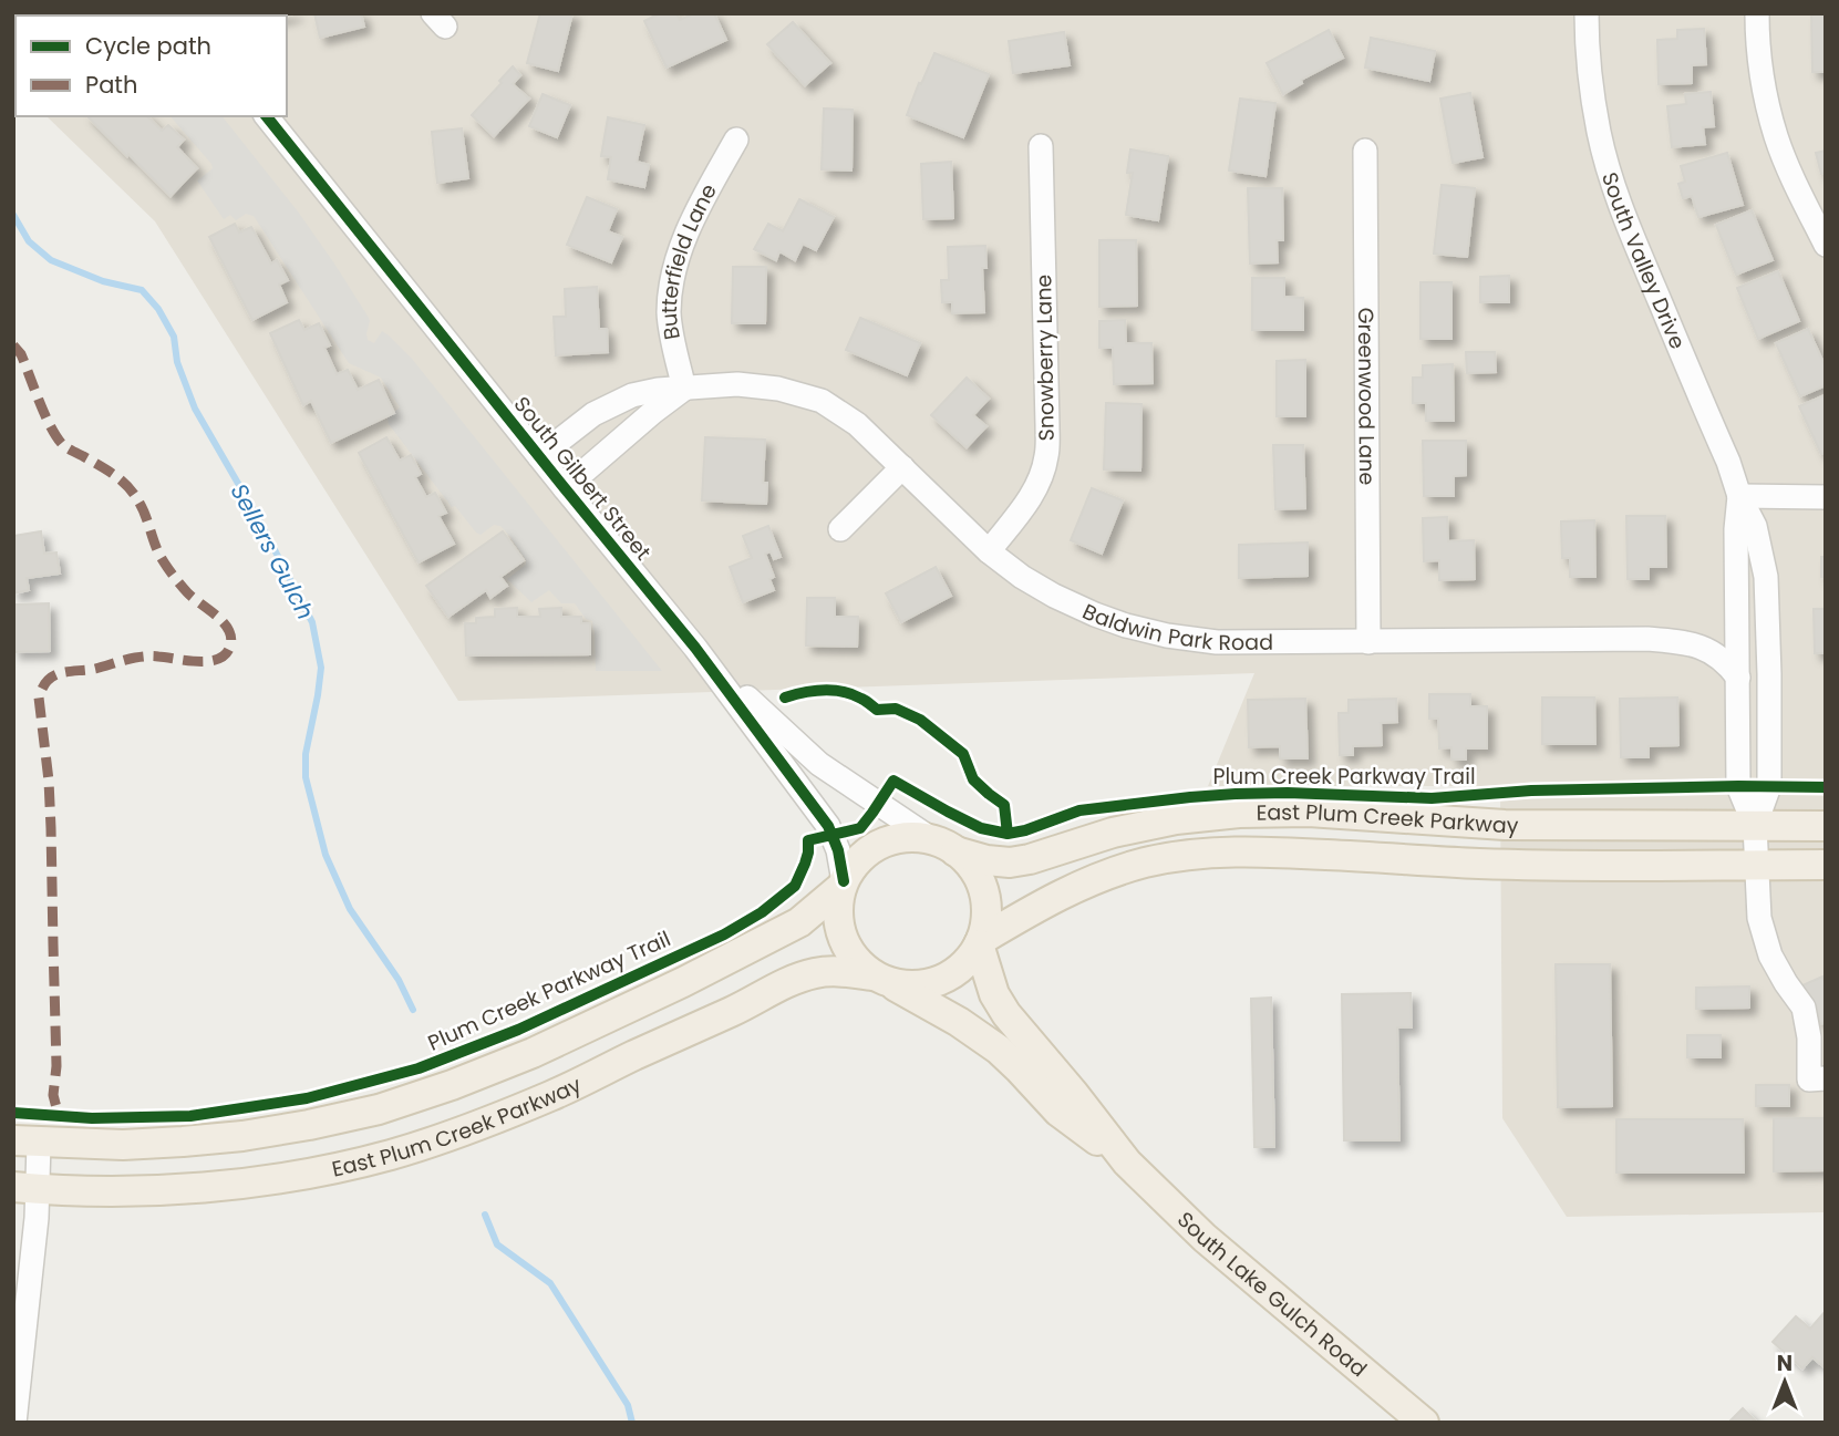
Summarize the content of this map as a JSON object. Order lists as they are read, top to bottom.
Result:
{
  "streets": {
    "main road": ["East Plum Creek Parkway", "South Lake Gulch Road"],
    "street": [
      "South Valley Drive",
      "Butterfield Lane",
      "Snowberry Lane",
      "Greenwood Lane",
      "South Gilbert Street",
      "Baldwin Park Road"
    ],
    "cycle path": ["Plum Creek Parkway Trail"]
  },
  "crossings": [
    ["South Valley Drive", "Baldwin Park Road"],
    ["South Valley Drive", "East Plum Creek Parkway"],
    ["Butterfield Lane", "Baldwin Park Road"],
    ["Snowberry Lane", "Baldwin Park Road"],
    ["Greenwood Lane", "Baldwin Park Road"],
    ["South Gilbert Street", "Baldwin Park Road"],
    ["South Gilbert Street", "East Plum Creek Parkway"],
    ["South Gilbert Street", "South Lake Gulch Road"],
    ["East Plum Creek Parkway", "South Lake Gulch Road"]
  ],
  "water": ["Sellers Gulch"],
  "legend": ["Cycle path", "Path"],
  "north": "top"
}
